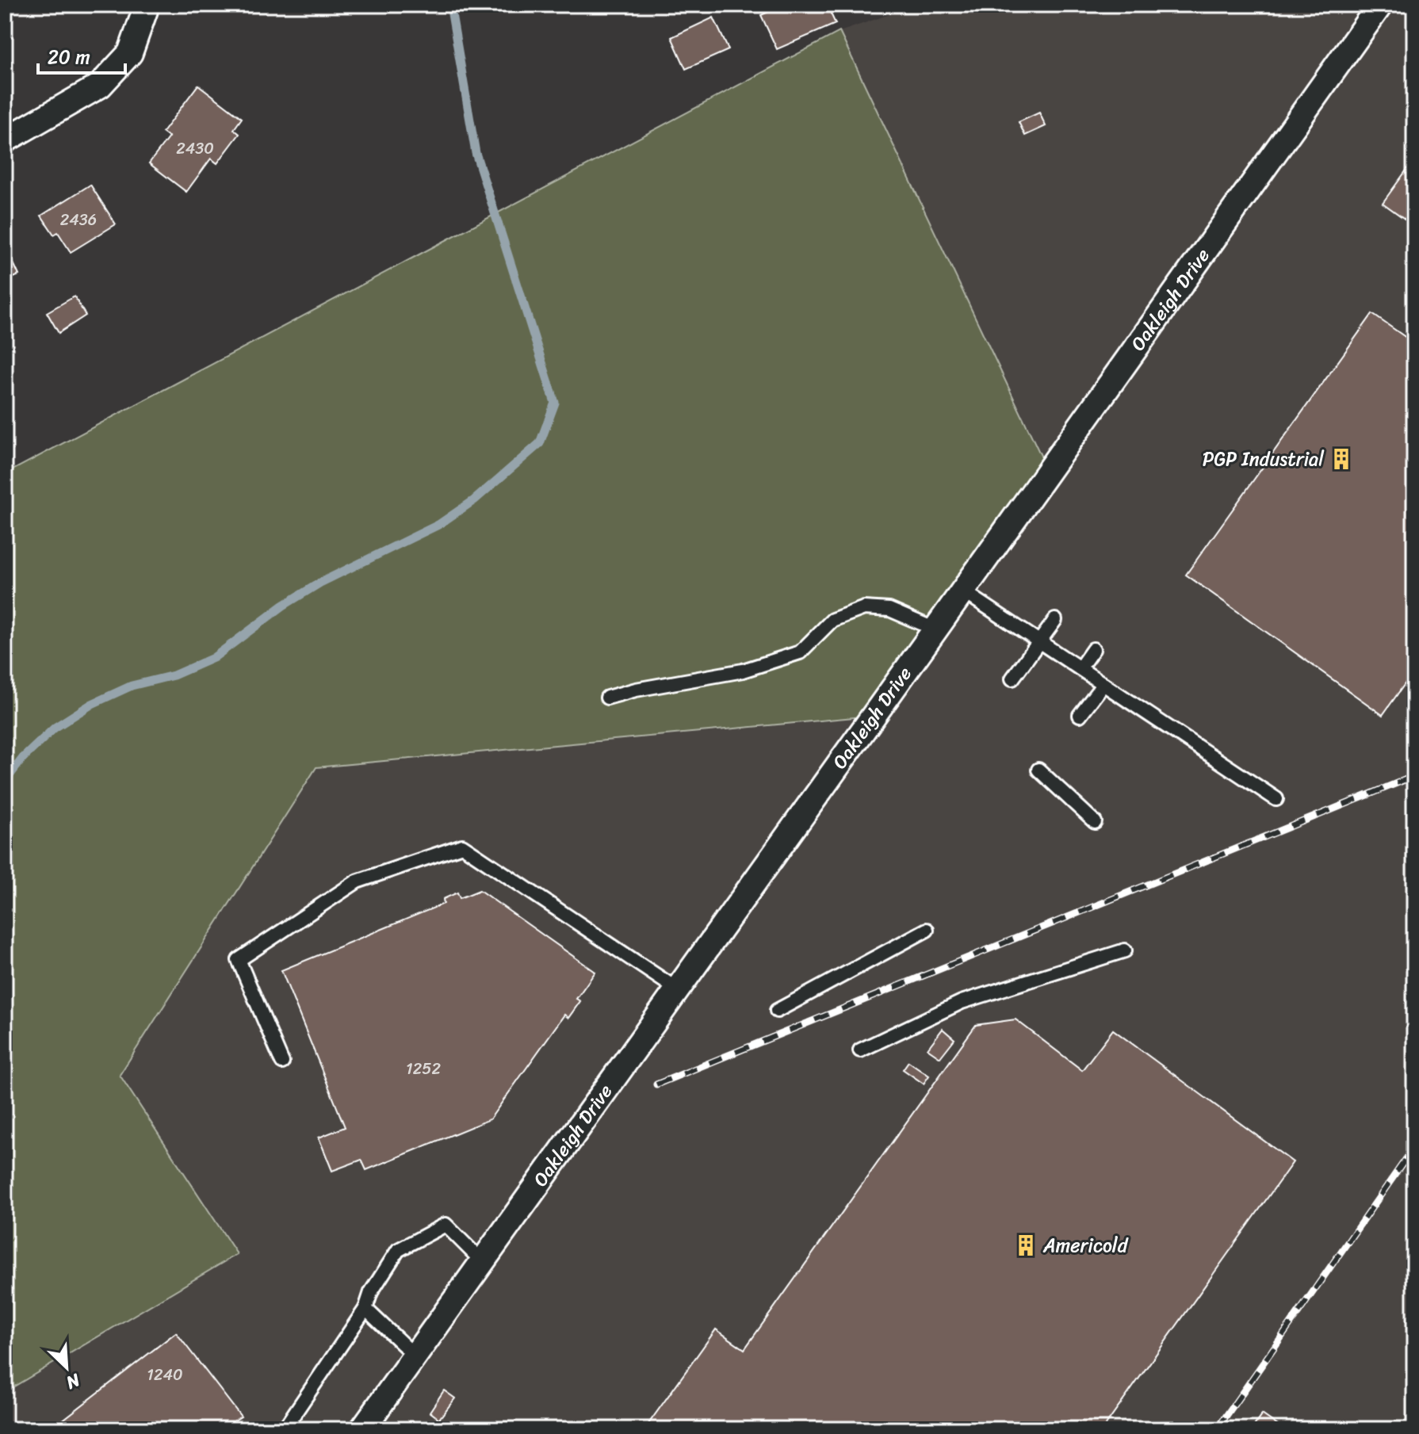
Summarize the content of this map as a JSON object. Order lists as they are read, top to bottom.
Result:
{
  "streets": {
    "street": ["Oakleigh Drive"]
  },
  "places": {
    "building": ["PGP Industrial", "Americold"]
  },
  "house_numbers": [
    "2430",
    "2436",
    "1252",
    "1240"
  ],
  "scale_bar": "20 m",
  "north": "bottom right"
}
